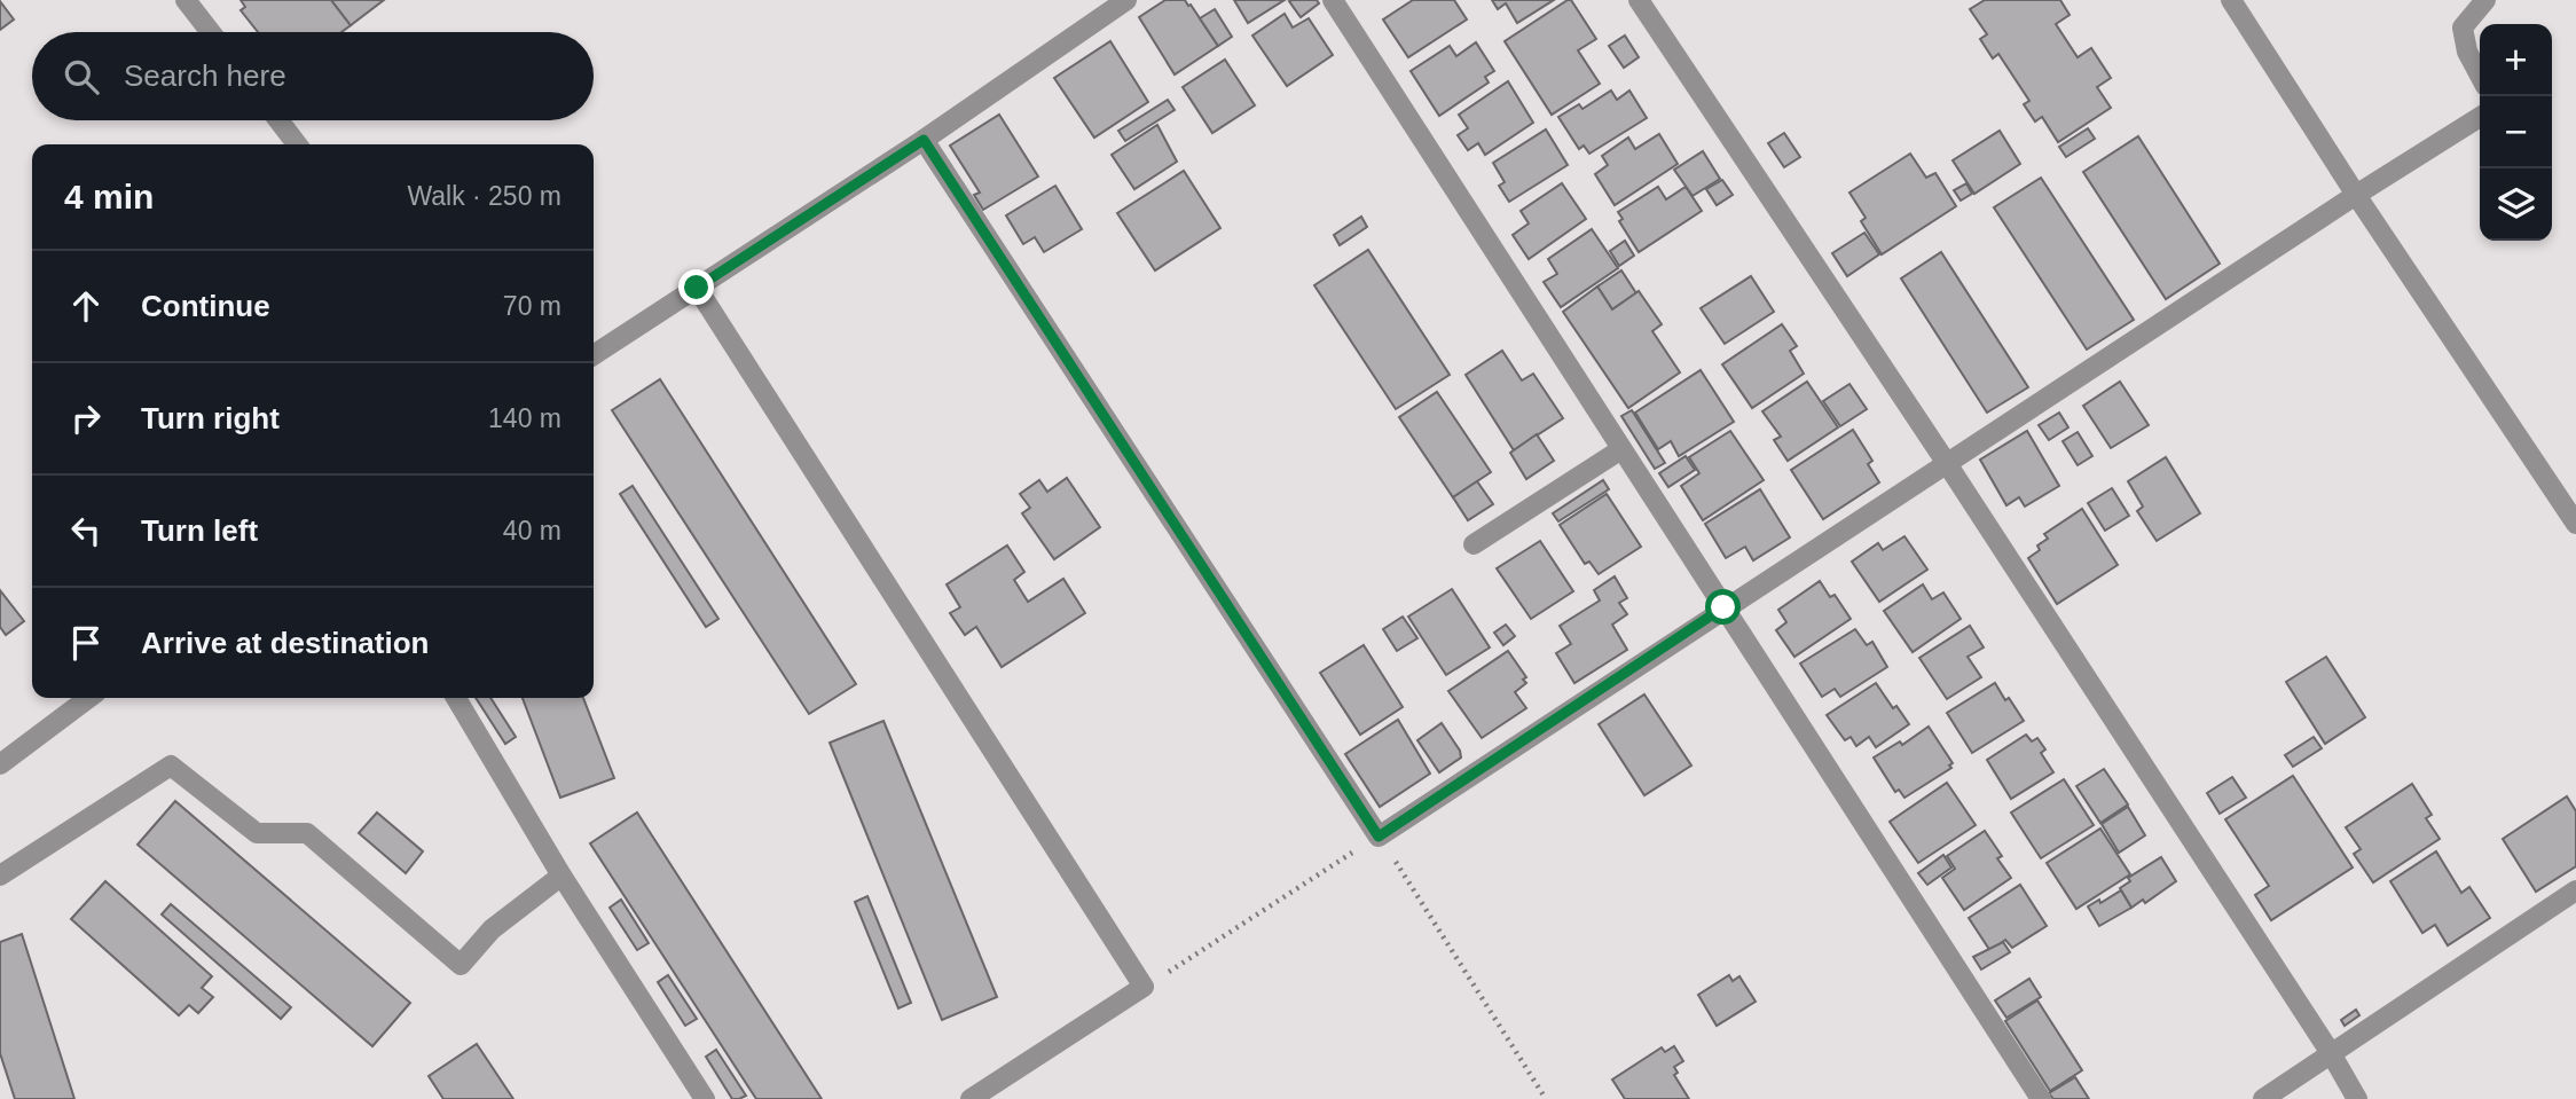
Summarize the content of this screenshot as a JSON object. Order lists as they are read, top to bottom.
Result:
{
  "page": {
    "map_buttons": ["+", "−"],
    "search": "Search here",
    "heading": ["4 min", "Walk · 250 m"],
    "list": [
      ["Continue", "70 m"],
      ["Turn right", "140 m"],
      ["Turn left", "40 m"],
      "Arrive at destination"
    ]
  }
}
